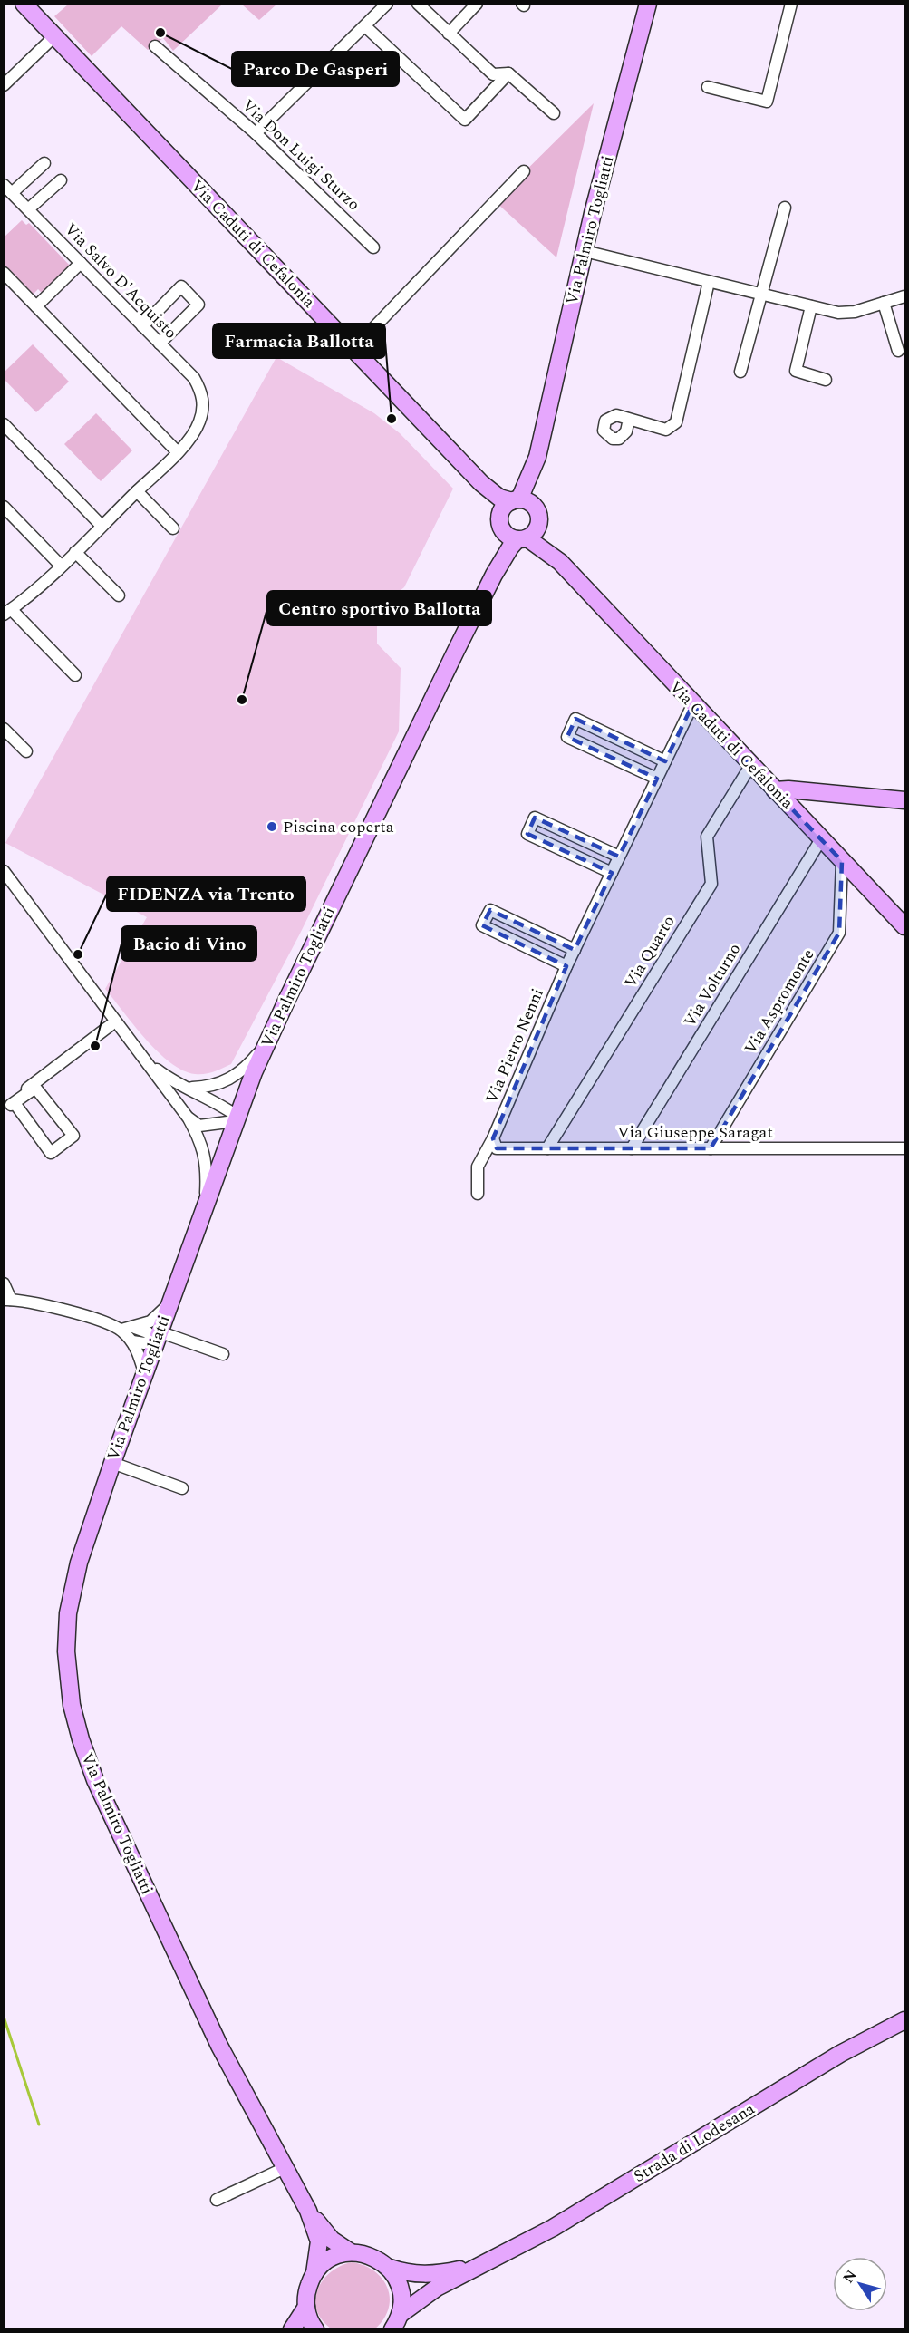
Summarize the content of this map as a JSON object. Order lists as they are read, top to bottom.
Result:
{
  "streets": {
    "street": [
      "Via Don Luigi Sturzo",
      "Via Palmiro Togliatti",
      "Via Caduti di Cefalonia",
      "Via Salvo D'Acquisto",
      "Via Quarto",
      "Via Volturno",
      "Via Aspromonte",
      "Via Pietro Nenni",
      "Via Giuseppe Saragat",
      "Strada di Lodesana"
    ]
  },
  "crossings": [
    ["Via Palmiro Togliatti", "Via Caduti di Cefalonia"],
    ["Via Caduti di Cefalonia", "Via Quarto"],
    ["Via Caduti di Cefalonia", "Via Volturno"],
    ["Via Caduti di Cefalonia", "Via Aspromonte"],
    ["Via Caduti di Cefalonia", "Via Pietro Nenni"],
    ["Via Quarto", "Via Giuseppe Saragat"],
    ["Via Volturno", "Via Giuseppe Saragat"],
    ["Via Aspromonte", "Via Giuseppe Saragat"],
    ["Via Pietro Nenni", "Via Giuseppe Saragat"]
  ],
  "places": [
    "Parco De Gasperi",
    "Farmacia Ballotta",
    "Centro sportivo Ballotta",
    "Piscina coperta",
    "FIDENZA via Trento",
    "Bacio di Vino"
  ],
  "north": "top left"
}
